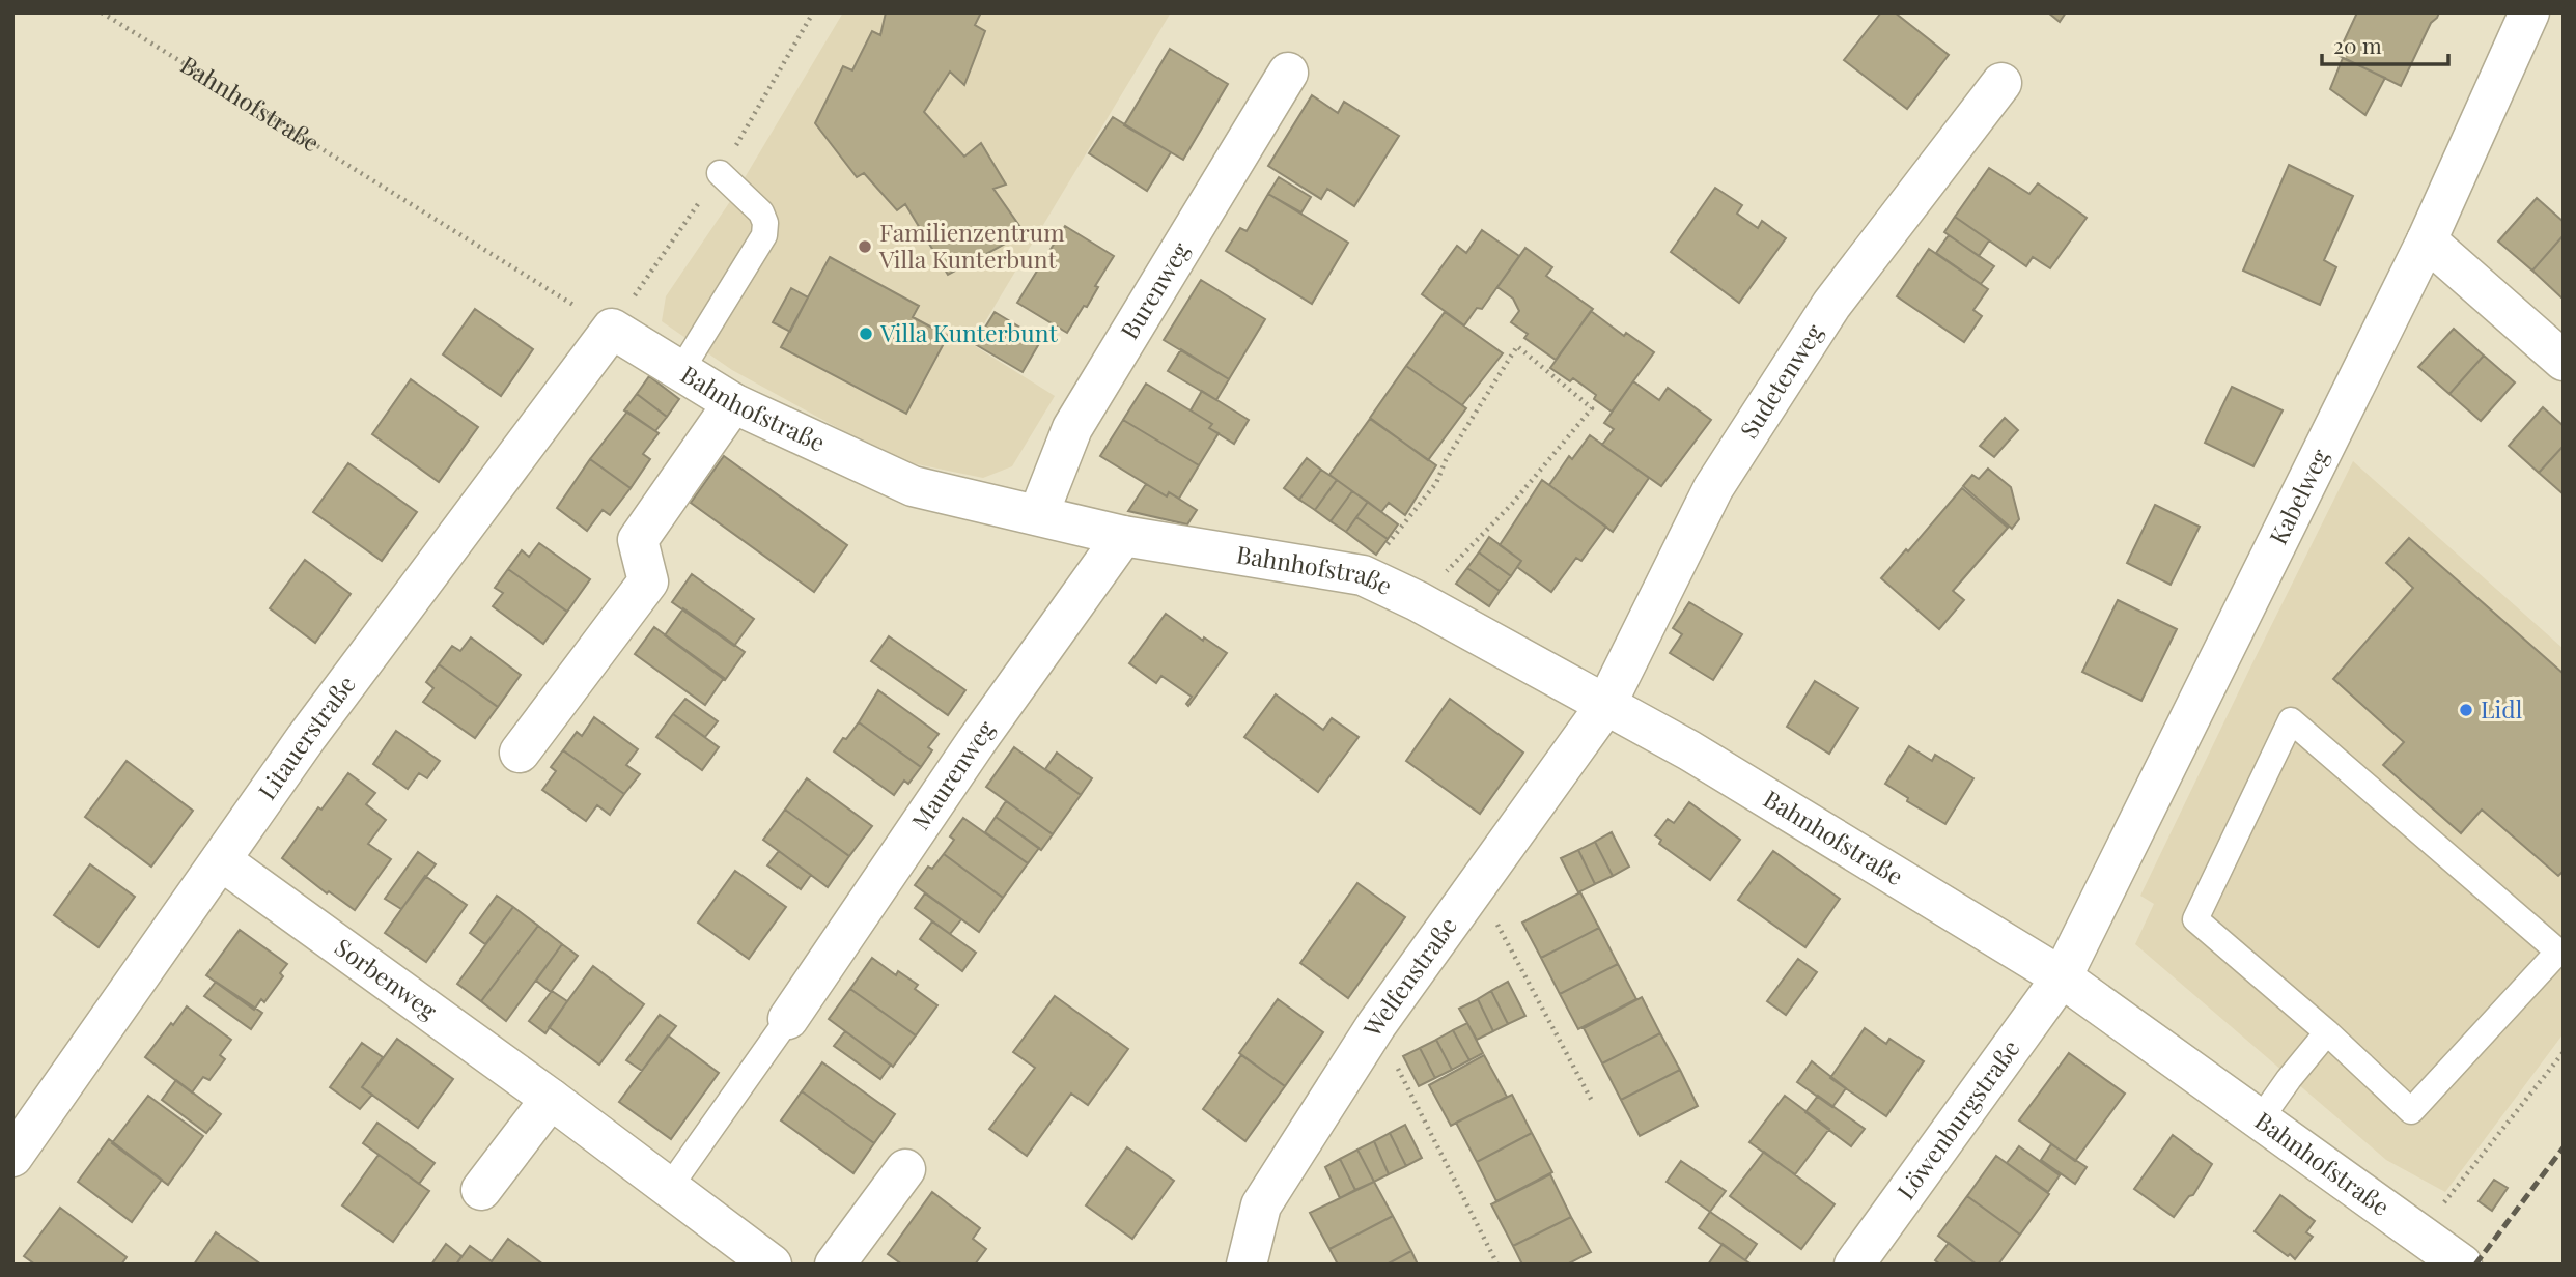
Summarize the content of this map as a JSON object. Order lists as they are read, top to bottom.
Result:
{
  "streets": {
    "street": [
      "Bahnhofstraße",
      "Burenweg",
      "Sudetenweg",
      "Kabelweg",
      "Litauerstraße",
      "Maurenweg",
      "Welfenstraße",
      "Sorbenweg",
      "Löwenburgstraße"
    ]
  },
  "crossings": [
    ["Bahnhofstraße", "Burenweg"],
    ["Bahnhofstraße", "Sudetenweg"],
    ["Bahnhofstraße", "Kabelweg"],
    ["Bahnhofstraße", "Litauerstraße"],
    ["Bahnhofstraße", "Maurenweg"],
    ["Bahnhofstraße", "Welfenstraße"],
    ["Bahnhofstraße", "Löwenburgstraße"],
    ["Sudetenweg", "Welfenstraße"],
    ["Kabelweg", "Löwenburgstraße"],
    ["Litauerstraße", "Sorbenweg"]
  ],
  "places": ["Familienzentrum Villa Kunterbunt", "Villa Kunterbunt", "Lidl"],
  "scale_bar": "20 m"
}
